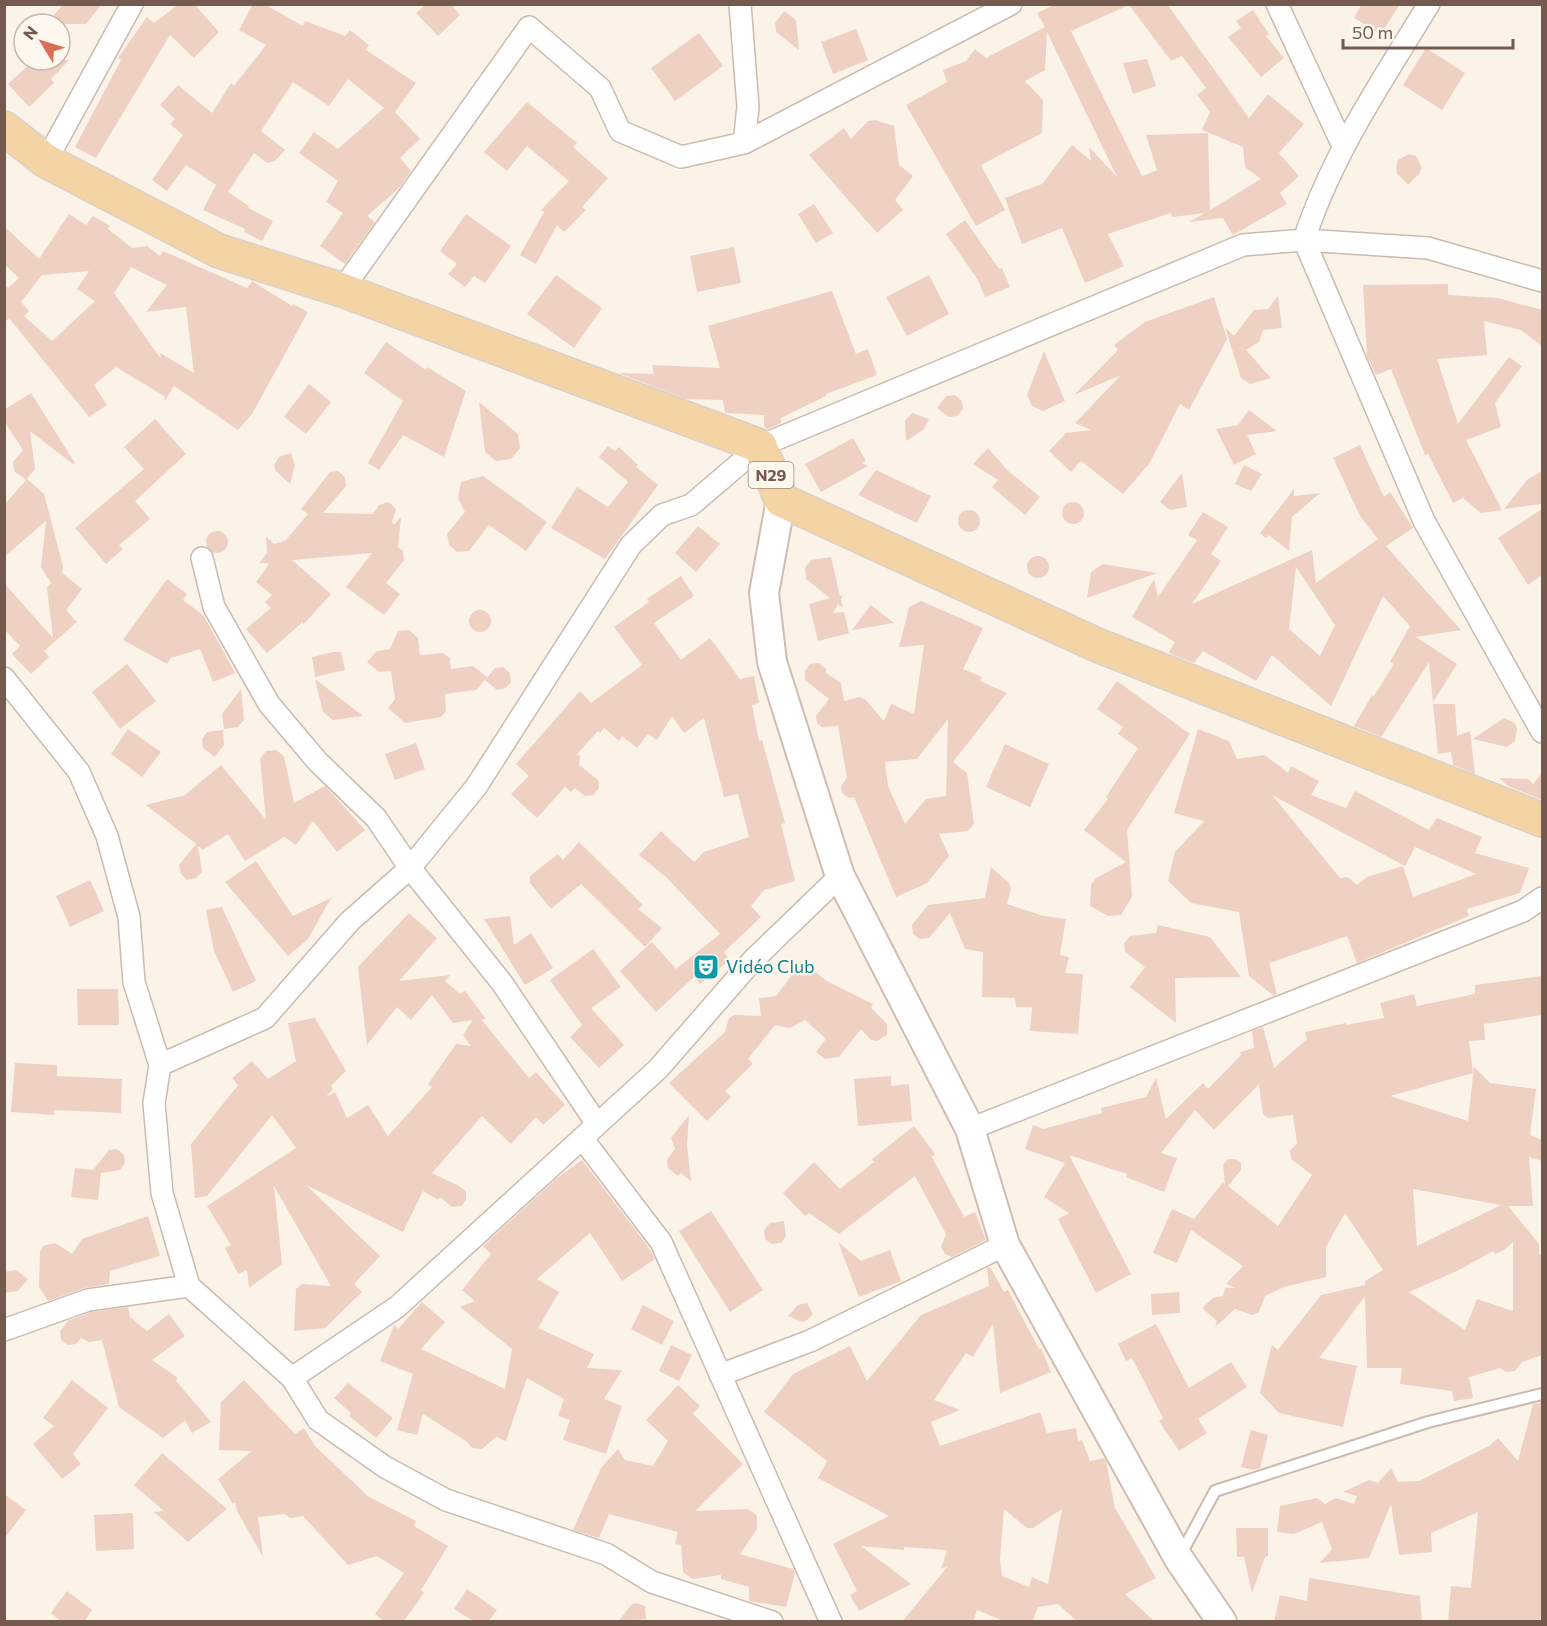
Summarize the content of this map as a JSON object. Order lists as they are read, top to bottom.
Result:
{
  "streets": {
    "main road": ["N29"]
  },
  "places": {
    "theatre": ["Vidéo Club"]
  },
  "scale_bar": "50 m",
  "north": "top left"
}
